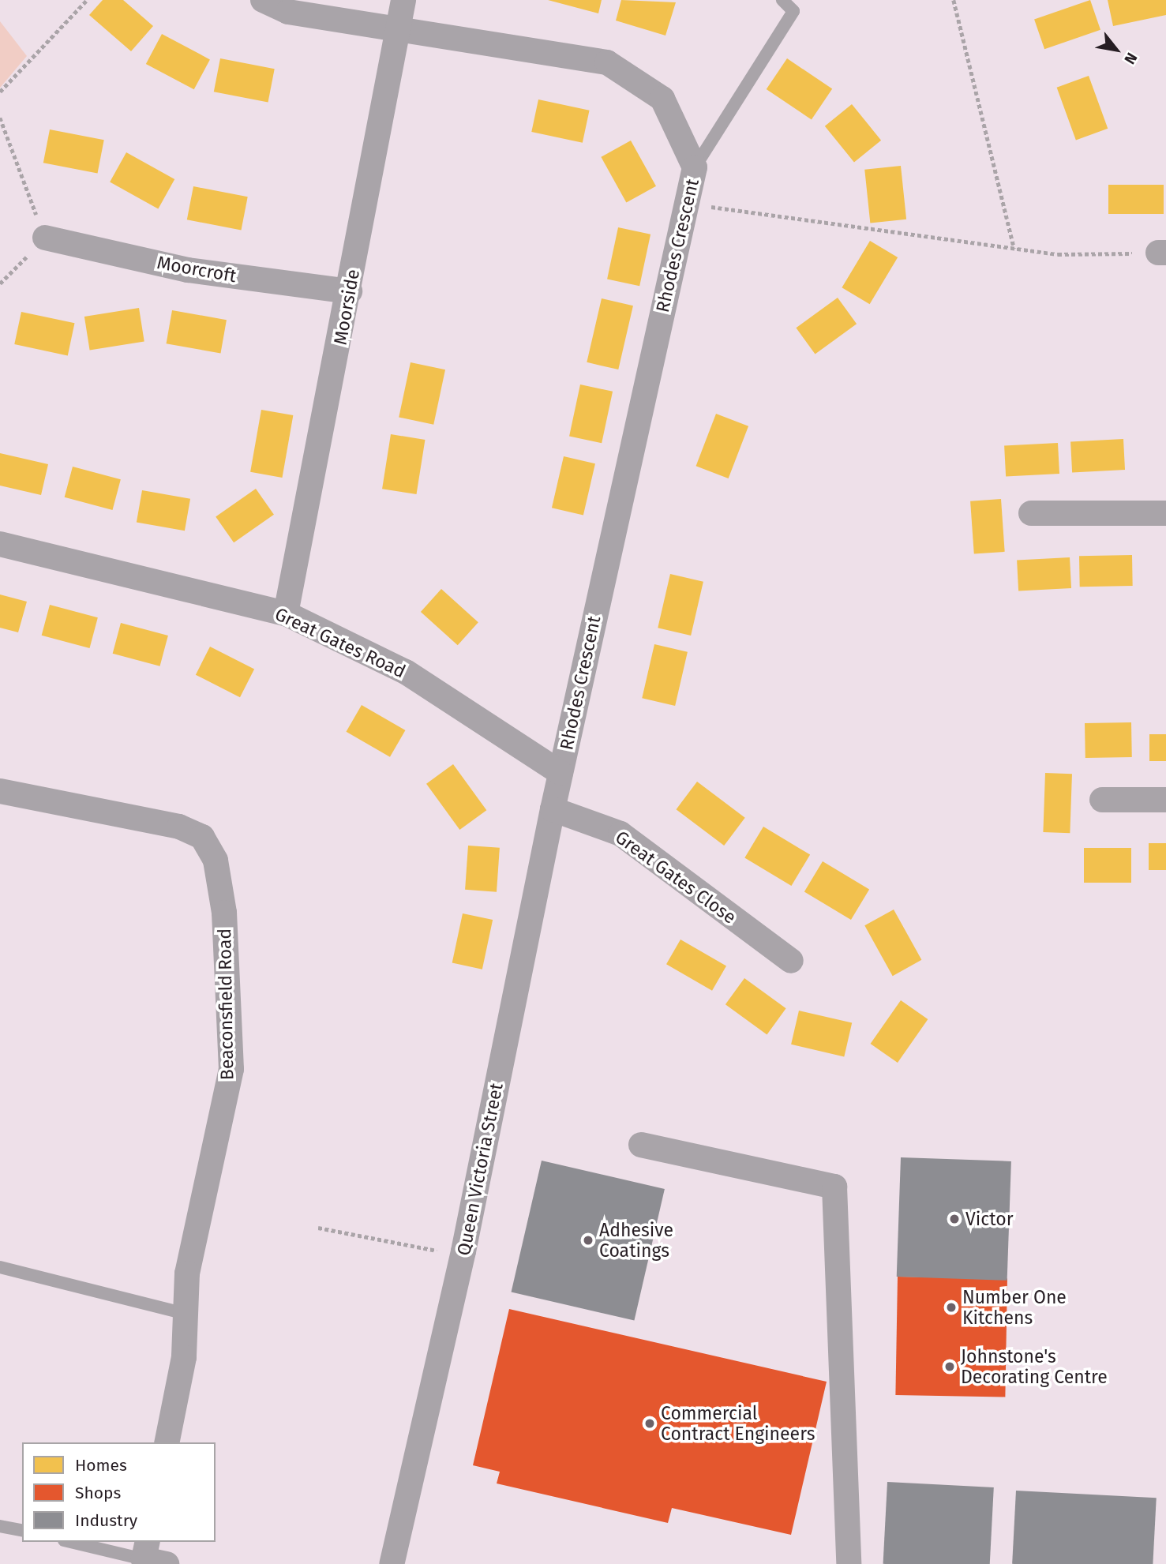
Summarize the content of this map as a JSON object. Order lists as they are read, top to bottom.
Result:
{
  "streets": {
    "street": [
      "Rhodes Crescent",
      "Moorcroft",
      "Moorside",
      "Great Gates Road",
      "Great Gates Close",
      "Beaconsfield Road",
      "Queen Victoria Street"
    ]
  },
  "crossings": [
    ["Rhodes Crescent", "Moorside"],
    ["Rhodes Crescent", "Great Gates Road"],
    ["Rhodes Crescent", "Queen Victoria Street"],
    ["Moorcroft", "Moorside"],
    ["Moorside", "Great Gates Road"],
    ["Great Gates Road", "Queen Victoria Street"],
    ["Great Gates Close", "Queen Victoria Street"]
  ],
  "places": [
    "Victor",
    "Adhesive Coatings",
    "Number One Kitchens",
    "Johnstone's Decorating Centre",
    "Commercial Contract Engineers"
  ],
  "legend": ["Homes", "Shops", "Industry"],
  "north": "bottom right"
}
